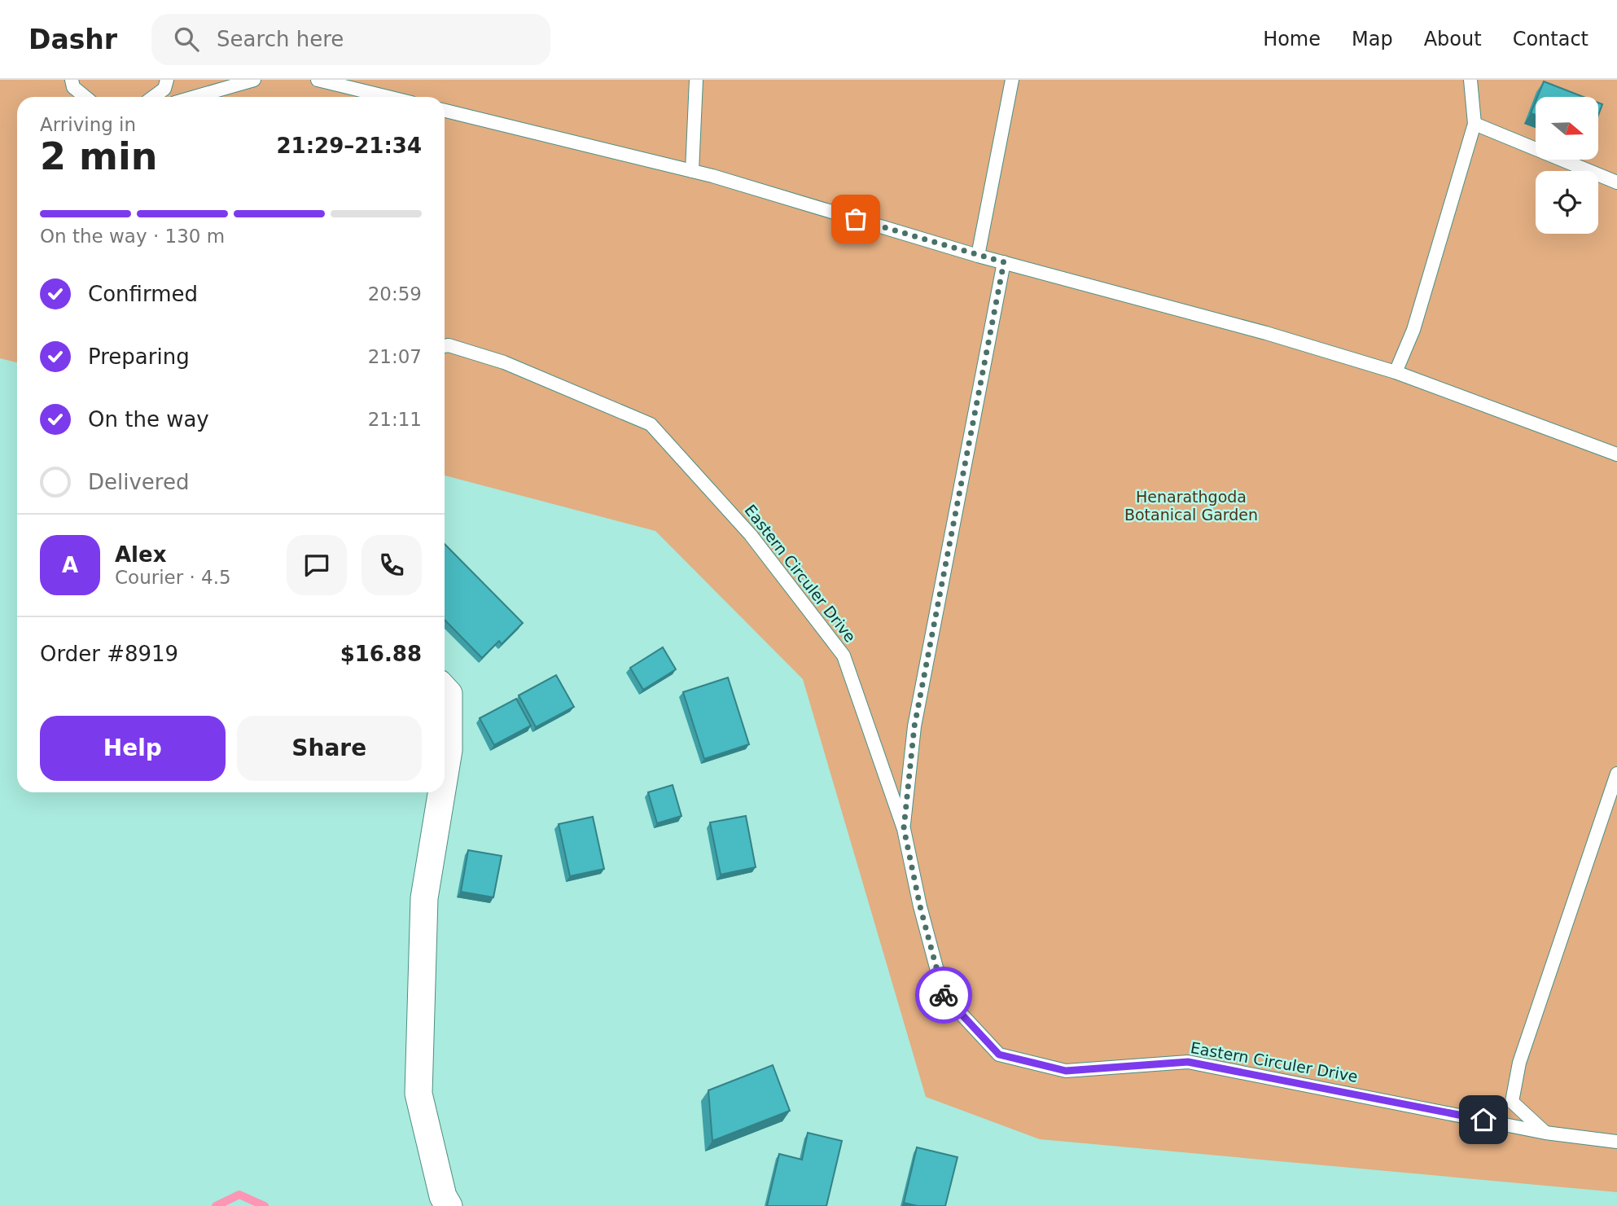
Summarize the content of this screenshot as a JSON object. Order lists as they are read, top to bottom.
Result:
{
  "streets": {
    "lane": ["Eastern Circuler Drive"]
  },
  "parks": ["Henarathgoda Botanical Garden"],
  "north": "right",
  "page": {
    "header": "Dashr",
    "search": "Search here",
    "nav": [
      "Home",
      "Map",
      "About",
      "Contact"
    ],
    "heading": ["2 min", "Arriving in", "21:29–21:34"],
    "panel": [
      "Alex",
      "Courier · 4.5",
      "Order #8919",
      "$16.88"
    ],
    "bar": "On the way · 130 m",
    "list": [
      ["Confirmed", "20:59"],
      ["Preparing", "21:07"],
      ["On the way", "21:11"],
      "Delivered"
    ],
    "round": "A",
    "buttons": ["Help", "Share"]
  }
}
